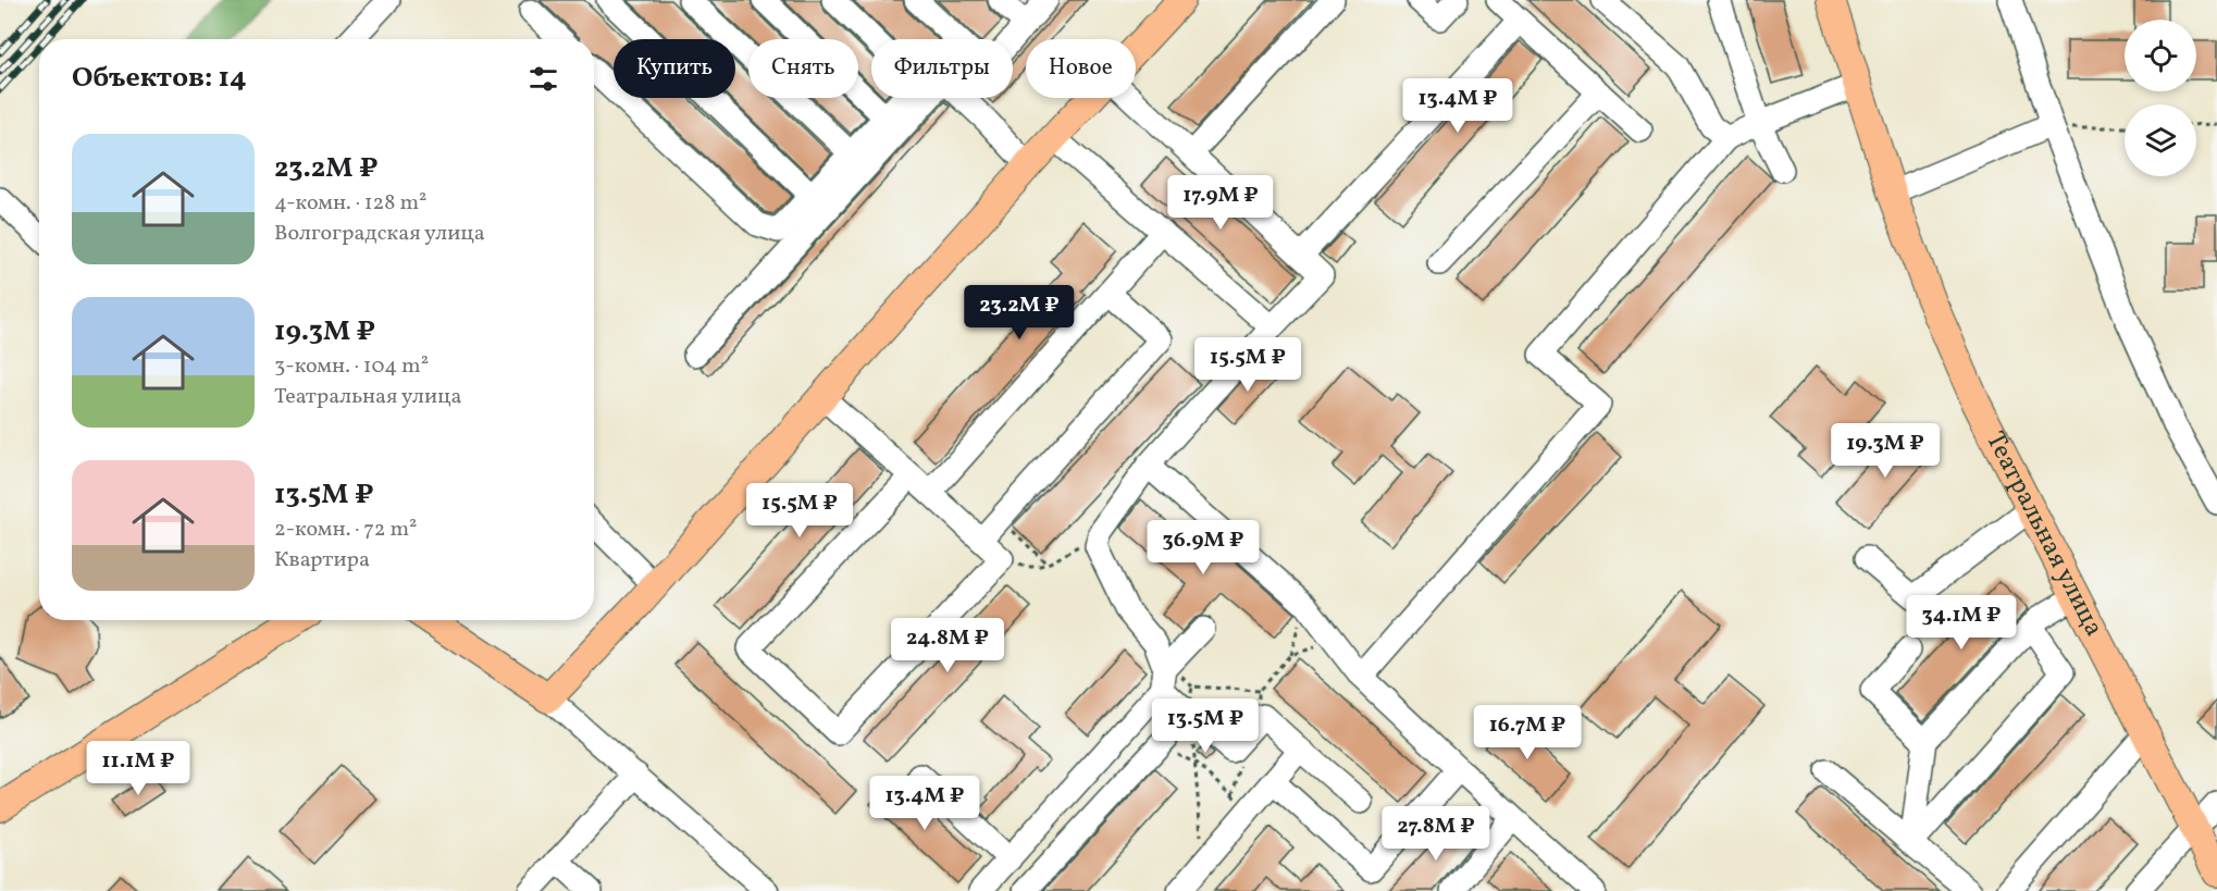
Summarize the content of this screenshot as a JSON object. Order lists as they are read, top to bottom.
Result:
{
  "streets": {
    "main road": ["Театральная улица"]
  },
  "page": {
    "chip": [
      "Купить",
      "Снять",
      "Фильтры",
      "Новое"
    ],
    "heading": "Объектов: 14",
    "price": [
      "13.4M ₽",
      "17.9M ₽",
      "23.2M ₽",
      "15.5M ₽",
      "19.3M ₽",
      "15.5M ₽",
      "36.9M ₽",
      "34.1M ₽",
      "24.8M ₽",
      "13.5M ₽",
      "16.7M ₽",
      "11.1M ₽",
      "13.4M ₽",
      "27.8M ₽"
    ],
    "list": [
      {
        "name": "23.2M ₽",
        "note": "4-комн. · 128 m² · Волгоградская улица"
      },
      {
        "name": "19.3M ₽",
        "note": "3-комн. · 104 m² · Театральная улица"
      },
      {
        "name": "13.5M ₽",
        "note": "2-комн. · 72 m² · Квартира"
      }
    ]
  }
}
